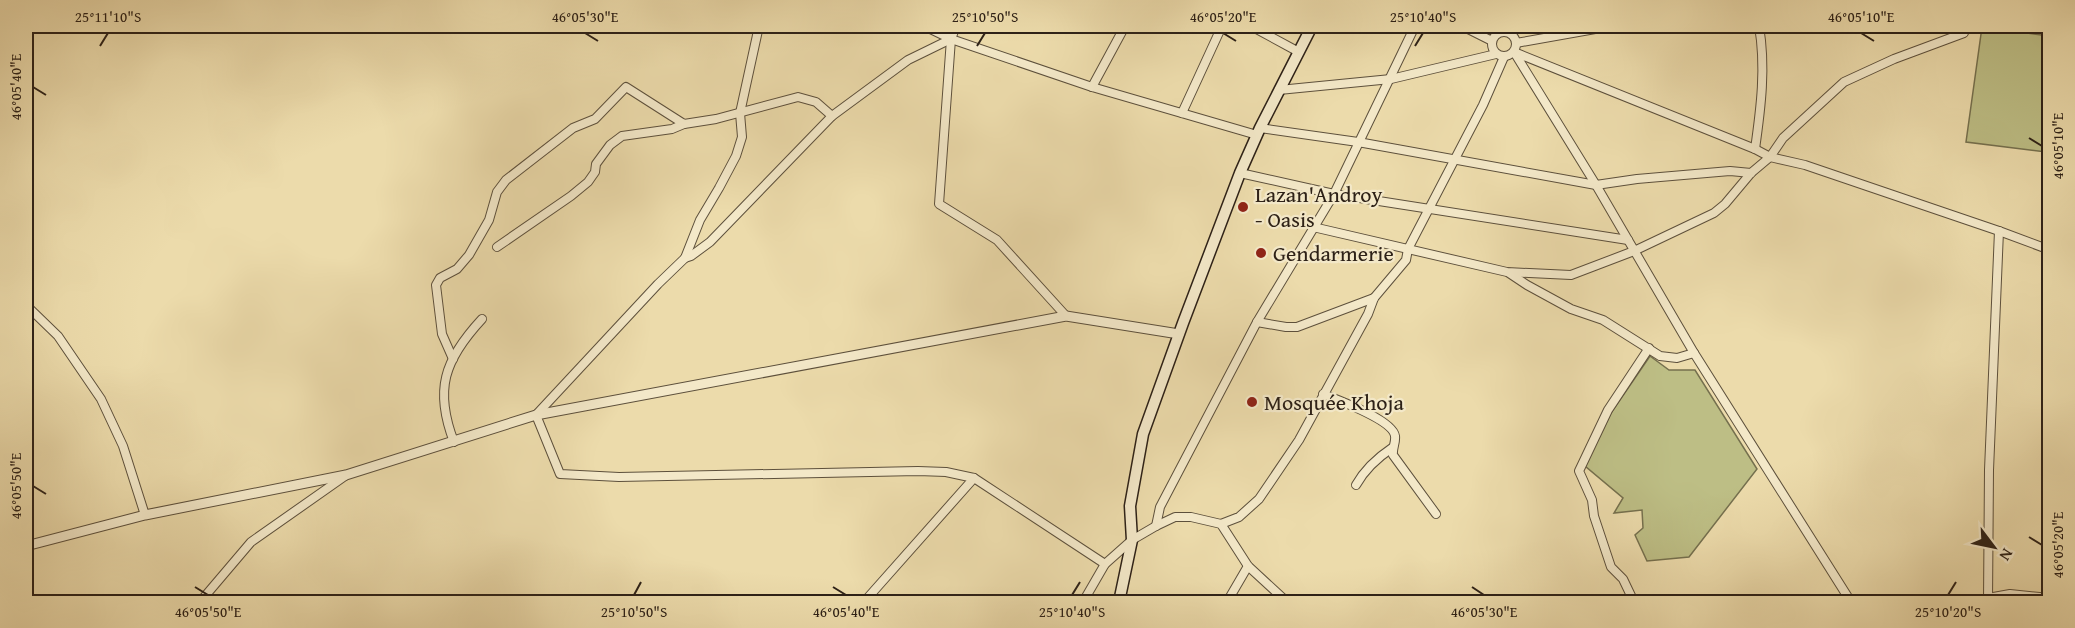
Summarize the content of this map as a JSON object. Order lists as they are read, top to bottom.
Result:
{
  "places": ["Lazan'Androy - Oasis", "Gendarmerie", "Mosquée Khoja"],
  "north": "bottom right",
  "coordinates": [
    "25°11'10\"S",
    "46°05'30\"E",
    "25°10'50\"S",
    "46°05'20\"E",
    "25°10'40\"S",
    "46°05'10\"E",
    "46°05'40\"E",
    "46°05'50\"E",
    "25°10'20\"S"
  ]
}
